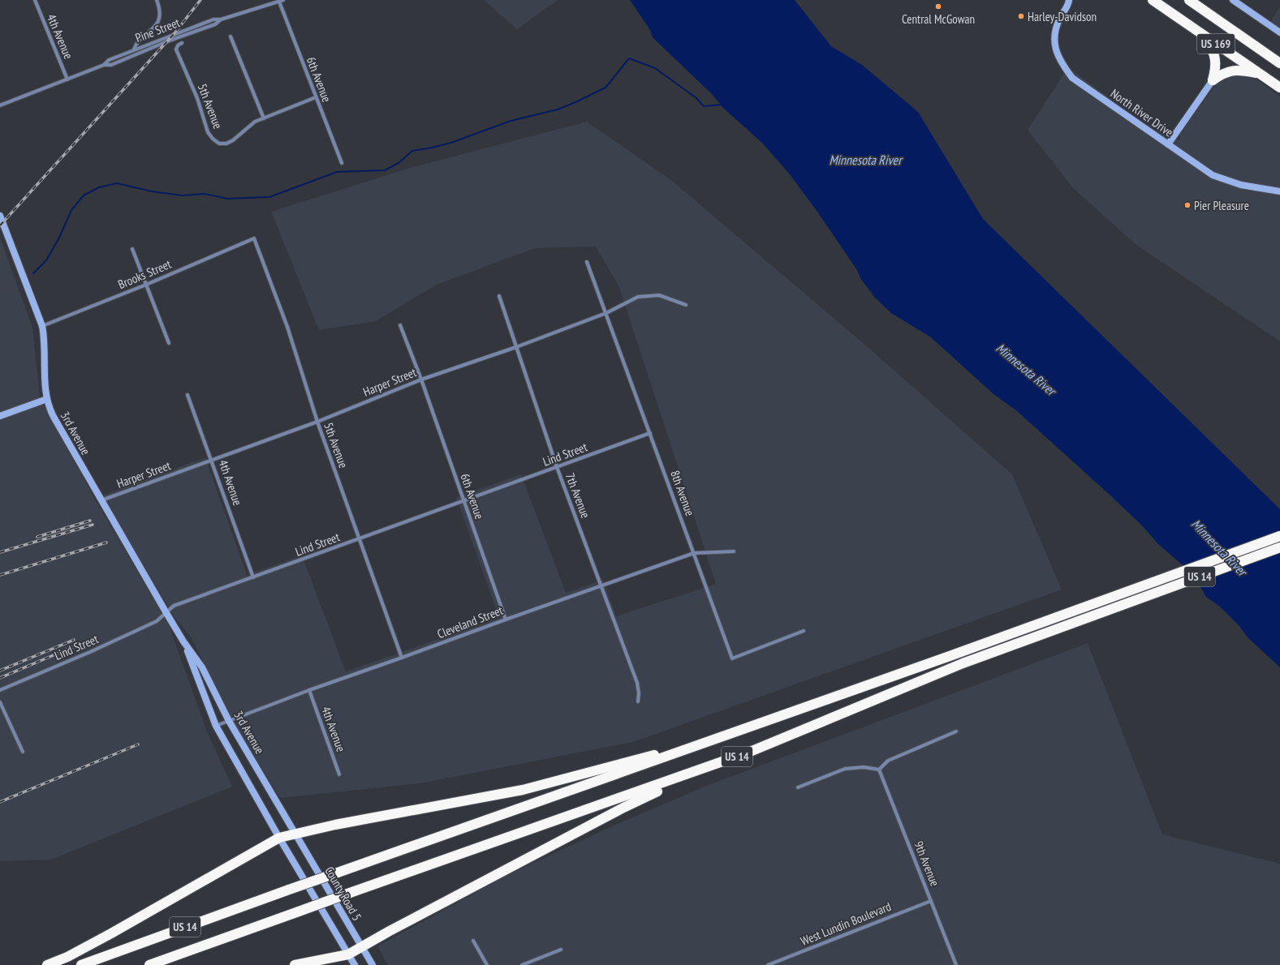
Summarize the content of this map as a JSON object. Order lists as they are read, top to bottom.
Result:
{
  "streets": {
    "highway": ["US 169", "US 14"],
    "street": [
      "Pine Street",
      "4th Avenue",
      "6th Avenue",
      "5th Avenue",
      "North River Drive",
      "Brooks Street",
      "Harper Street",
      "3rd Avenue",
      "Lind Street",
      "8th Avenue",
      "7th Avenue",
      "Cleveland Street",
      "9th Avenue",
      "County Road 5",
      "West Lundin Boulevard"
    ]
  },
  "crossings": [
    ["Pine Street", "4th Avenue"],
    ["Pine Street", "6th Avenue"],
    ["4th Avenue", "Harper Street"],
    ["4th Avenue", "Lind Street"],
    ["4th Avenue", "Cleveland Street"],
    ["6th Avenue", "5th Avenue"],
    ["6th Avenue", "Harper Street"],
    ["6th Avenue", "Lind Street"],
    ["6th Avenue", "Cleveland Street"],
    ["5th Avenue", "Brooks Street"],
    ["5th Avenue", "Harper Street"],
    ["5th Avenue", "Lind Street"],
    ["5th Avenue", "Cleveland Street"],
    ["Brooks Street", "3rd Avenue"],
    ["Harper Street", "3rd Avenue"],
    ["Harper Street", "8th Avenue"],
    ["Harper Street", "7th Avenue"],
    ["3rd Avenue", "Lind Street"],
    ["3rd Avenue", "Cleveland Street"],
    ["3rd Avenue", "County Road 5"],
    ["Lind Street", "8th Avenue"],
    ["Lind Street", "7th Avenue"],
    ["8th Avenue", "Cleveland Street"],
    ["7th Avenue", "Cleveland Street"],
    ["9th Avenue", "West Lundin Boulevard"]
  ],
  "water": ["Minnesota River"],
  "places": ["Central McGowan", "Harley-Davidson", "Pier Pleasure"]
}
